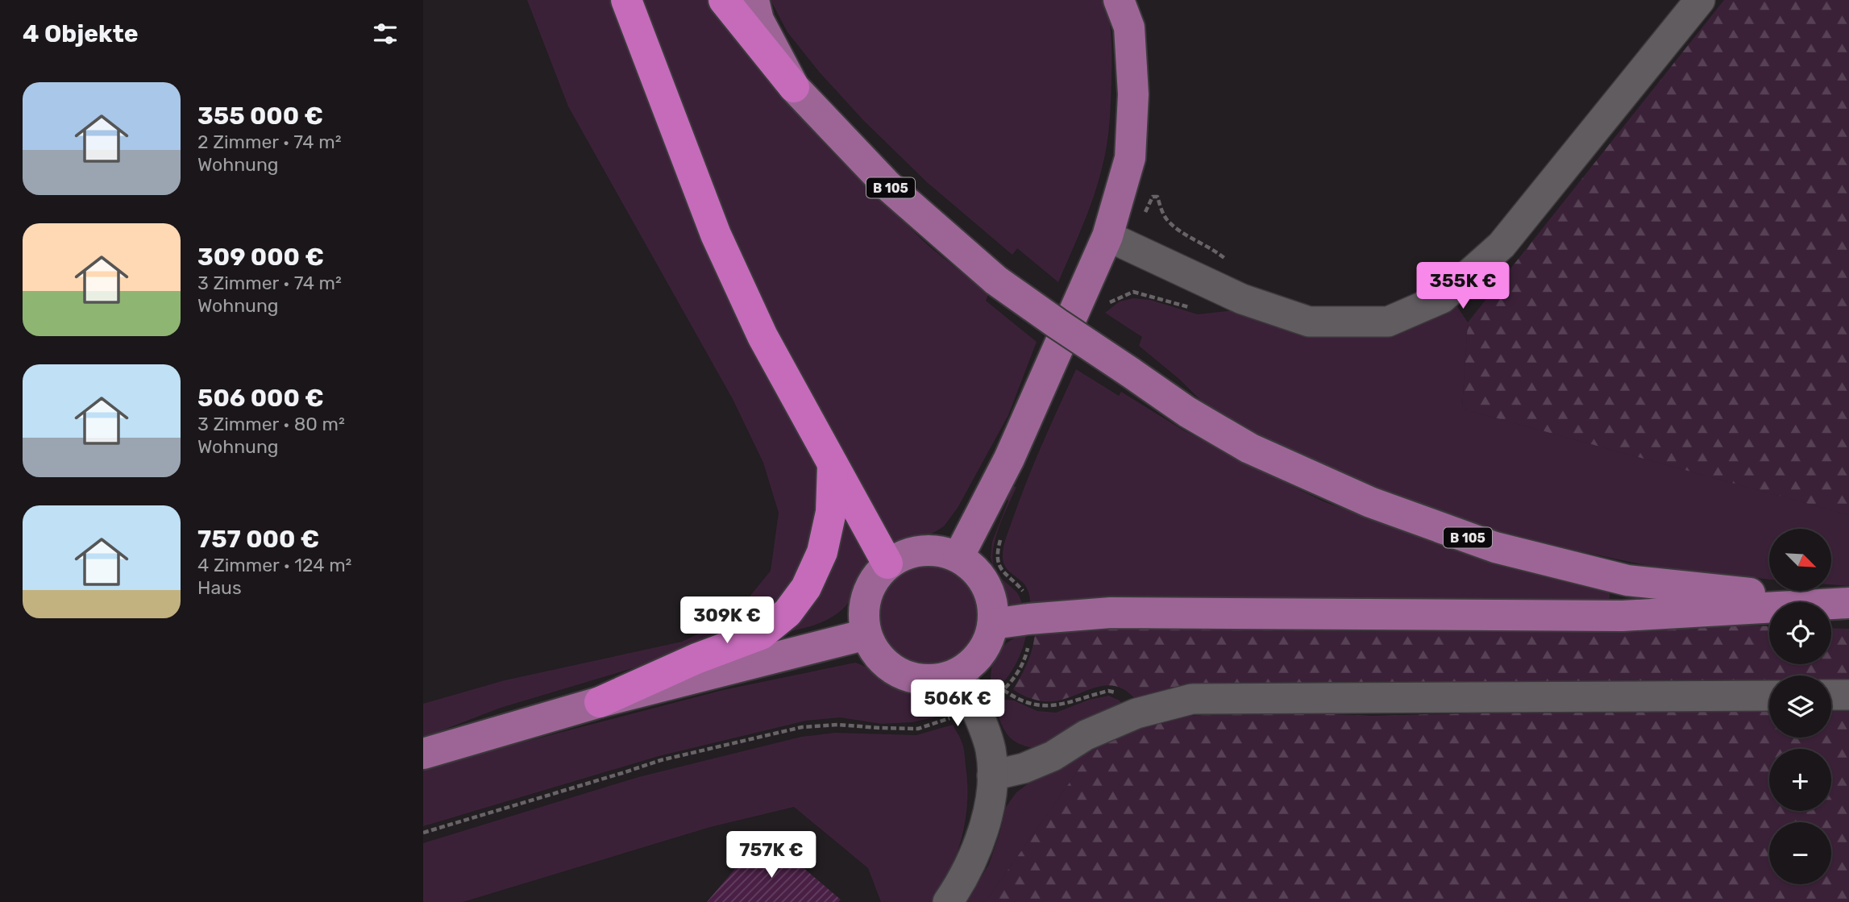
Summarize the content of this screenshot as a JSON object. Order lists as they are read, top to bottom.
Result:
{
  "streets": {
    "highway": ["B 105"]
  },
  "north": "bottom right",
  "page": {
    "heading": "4 Objekte",
    "list": [
      {
        "name": "355 000 €",
        "note": "2 Zimmer · 74 m² · Wohnung"
      },
      {
        "name": "309 000 €",
        "note": "3 Zimmer · 74 m² · Wohnung"
      },
      {
        "name": "506 000 €",
        "note": "3 Zimmer · 80 m² · Wohnung"
      },
      {
        "name": "757 000 €",
        "note": "4 Zimmer · 124 m² · Haus"
      }
    ],
    "price": [
      "355K €",
      "309K €",
      "506K €",
      "757K €"
    ],
    "map_buttons": ["+", "−"]
  }
}
